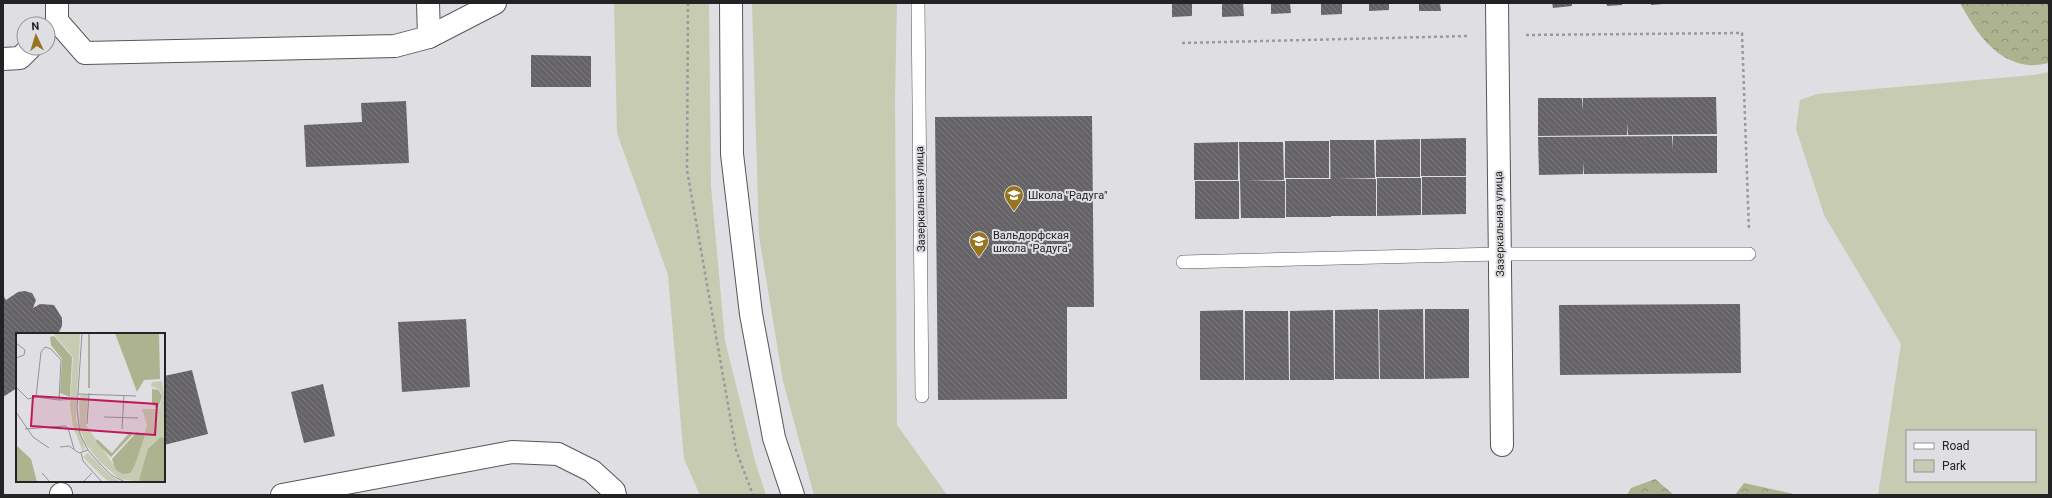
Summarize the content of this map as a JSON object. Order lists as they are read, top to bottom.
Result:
{
  "streets": {
    "street": ["Зазеркальная улица"]
  },
  "places": {
    "school or university": ["Школа \"Радуга\"", "Вальдорфская школа \"Радуга\""]
  },
  "legend": ["Road", "Park"],
  "north": "top"
}
